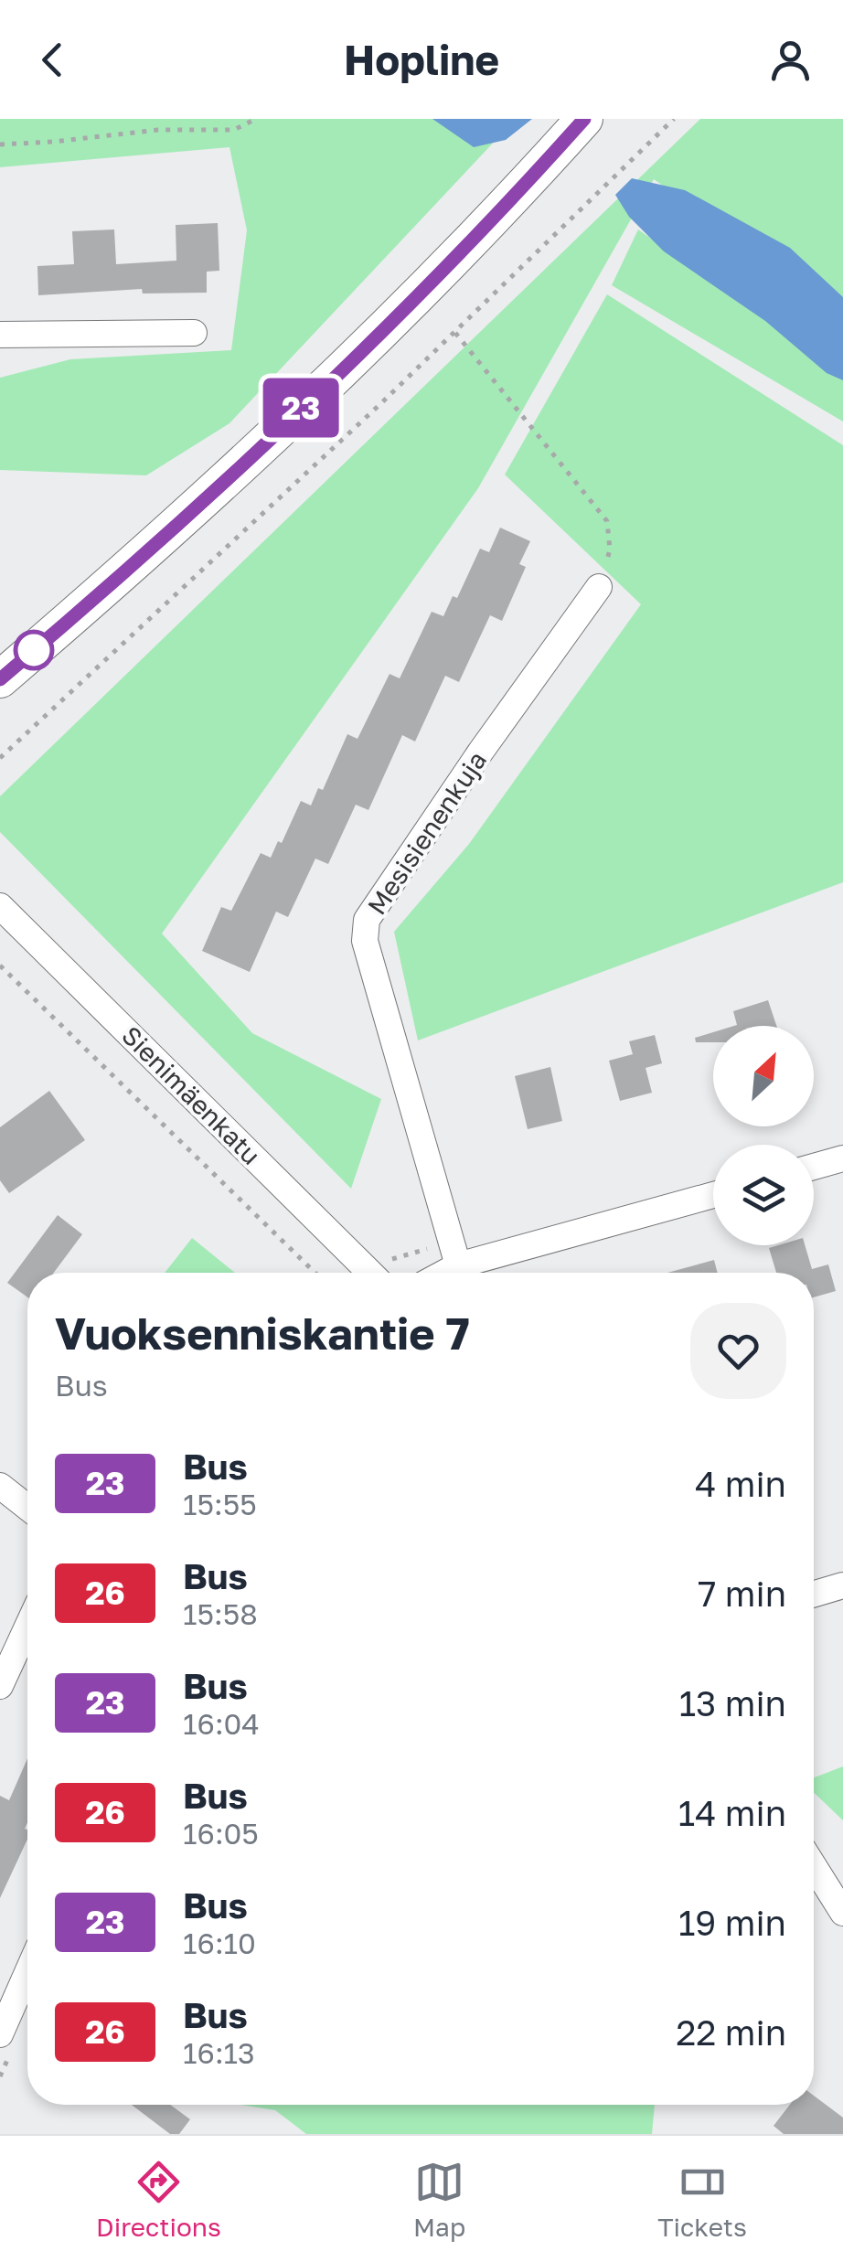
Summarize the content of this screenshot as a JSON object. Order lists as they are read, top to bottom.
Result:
{
  "streets": {
    "street": ["Mesisienenkuja", "Sienimäenkatu"]
  },
  "lines": ["bus line 23"],
  "north": "top right",
  "page": {
    "header": "Hopline",
    "on_map": "23",
    "heading": ["Vuoksenniskantie 7", "Bus"],
    "list": [
      {
        "mark": "23",
        "name": "Bus",
        "note": "15:55",
        "value": "4 min"
      },
      {
        "mark": "26",
        "name": "Bus",
        "note": "15:58",
        "value": "7 min"
      },
      {
        "mark": "23",
        "name": "Bus",
        "note": "16:04",
        "value": "13 min"
      },
      {
        "mark": "26",
        "name": "Bus",
        "note": "16:05",
        "value": "14 min"
      },
      {
        "mark": "23",
        "name": "Bus",
        "note": "16:10",
        "value": "19 min"
      },
      {
        "mark": "26",
        "name": "Bus",
        "note": "16:13",
        "value": "22 min"
      }
    ],
    "tabs": ["Directions", "Map", "Tickets"]
  }
}
